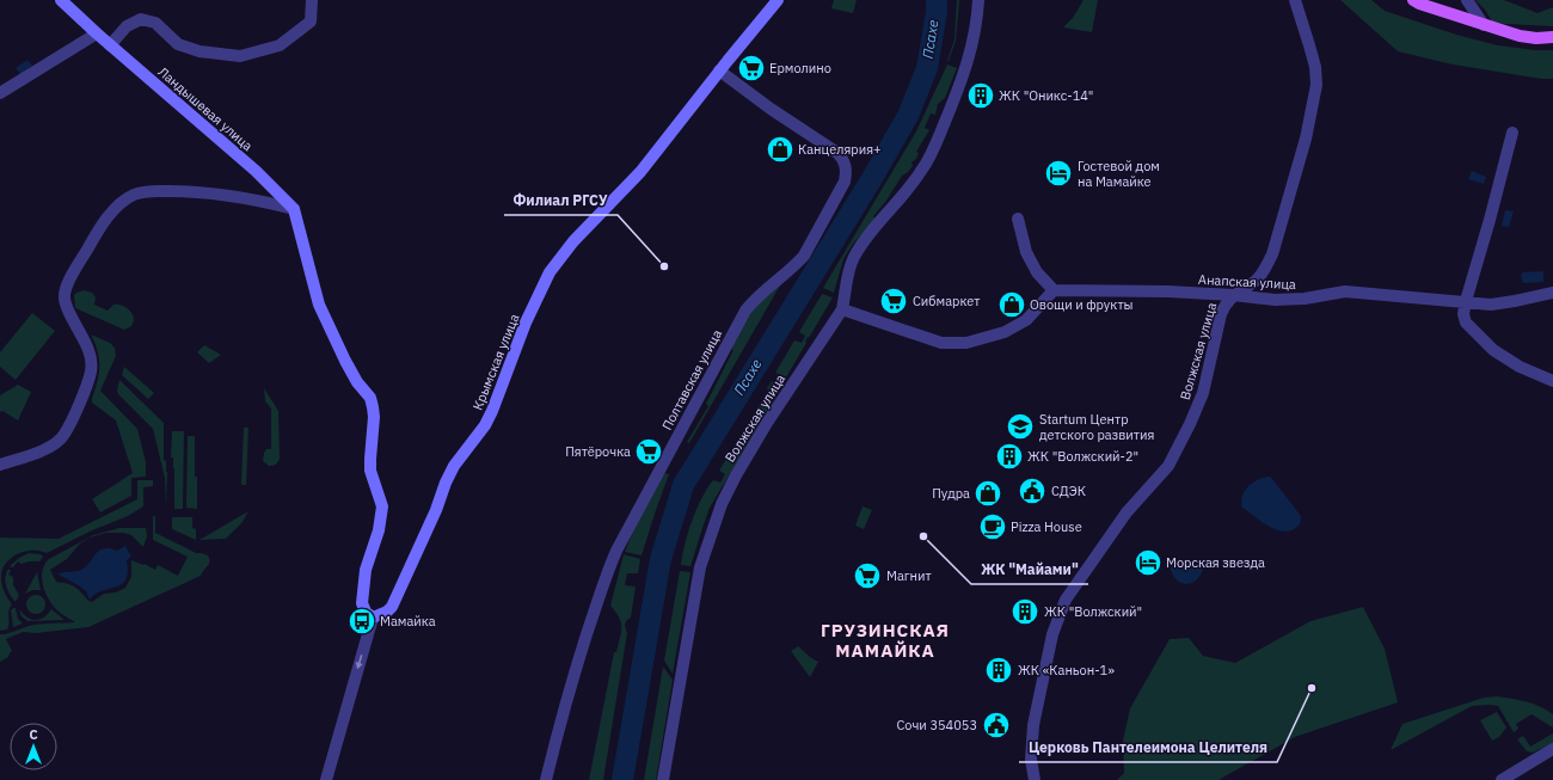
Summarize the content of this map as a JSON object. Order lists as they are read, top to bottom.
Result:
{
  "streets": {
    "street": [
      "Ландышевая улица",
      "Анапская улица",
      "Волжская улица",
      "Крымская улица",
      "Полтавская улица"
    ]
  },
  "crossings": [
    ["Анапская улица", "Волжская улица"],
    ["Крымская улица", "Полтавская улица"]
  ],
  "districts": ["ГРУЗИНСКАЯ МАМАЙКА"],
  "water": ["Псахе"],
  "places": {
    "supermarket": [
      "Ермолино",
      "Сибмаркет",
      "Пятёрочка",
      "Магнит"
    ],
    "building": [
      "ЖК \"Оникс-14\"",
      "ЖК \"Волжский-2\"",
      "ЖК \"Волжский\"",
      "ЖК «Каньон-1»"
    ],
    "shop": ["Канцелярия+", "Овощи и фрукты", "Пудра"],
    "hotel": ["Гостевой дом на Мамайке", "Морская звезда"],
    "other": ["Филиал РГСУ", "ЖК \"Майами\"", "Церковь Пантелеимона Целителя"],
    "school or university": ["Startum Центр детского развития"],
    "public building": ["СДЭК", "Сочи 354053"],
    "cafe": ["Pizza House"],
    "bus stop": ["Мамайка"]
  },
  "north": "top"
}
